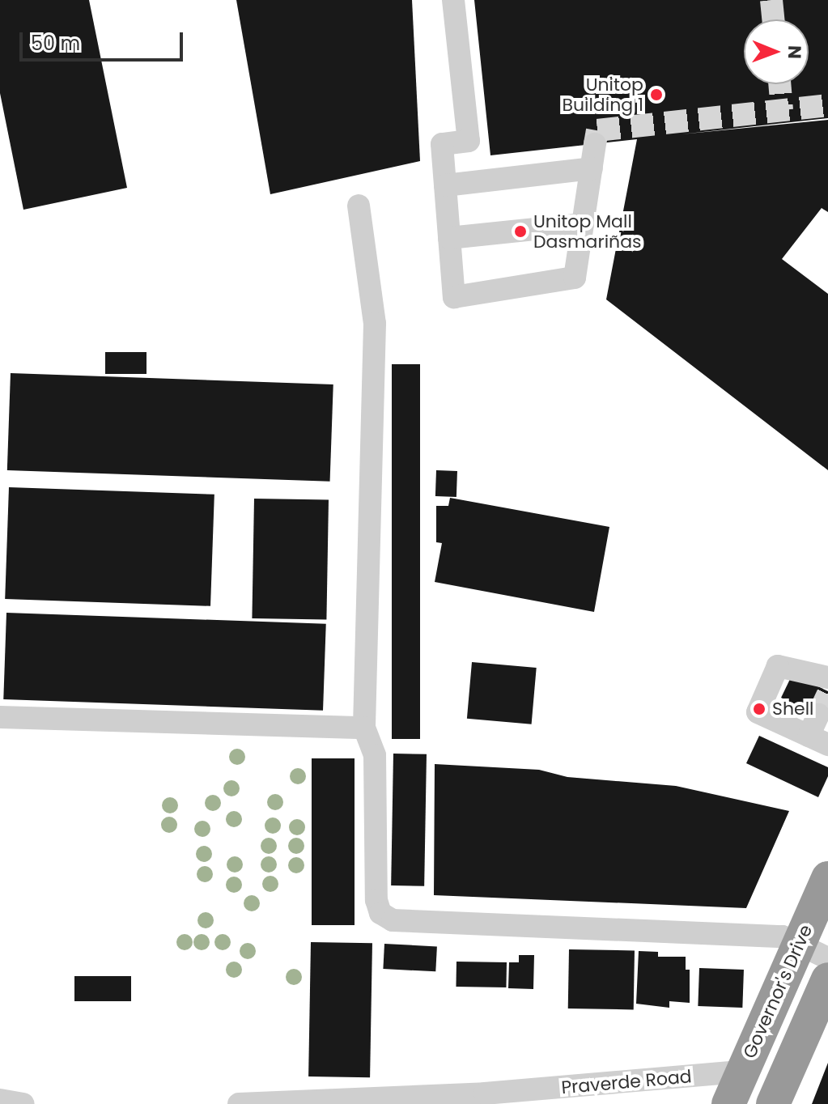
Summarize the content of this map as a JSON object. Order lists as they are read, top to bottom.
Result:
{
  "streets": {
    "highway": ["Governor's Drive"],
    "street": ["Praverde Road"]
  },
  "crossings": [
    ["Governor's Drive", "Praverde Road"]
  ],
  "places": ["Unitop Building 1", "Unitop Mall Dasmariñas", "Shell"],
  "scale_bar": "50 m",
  "north": "right"
}
